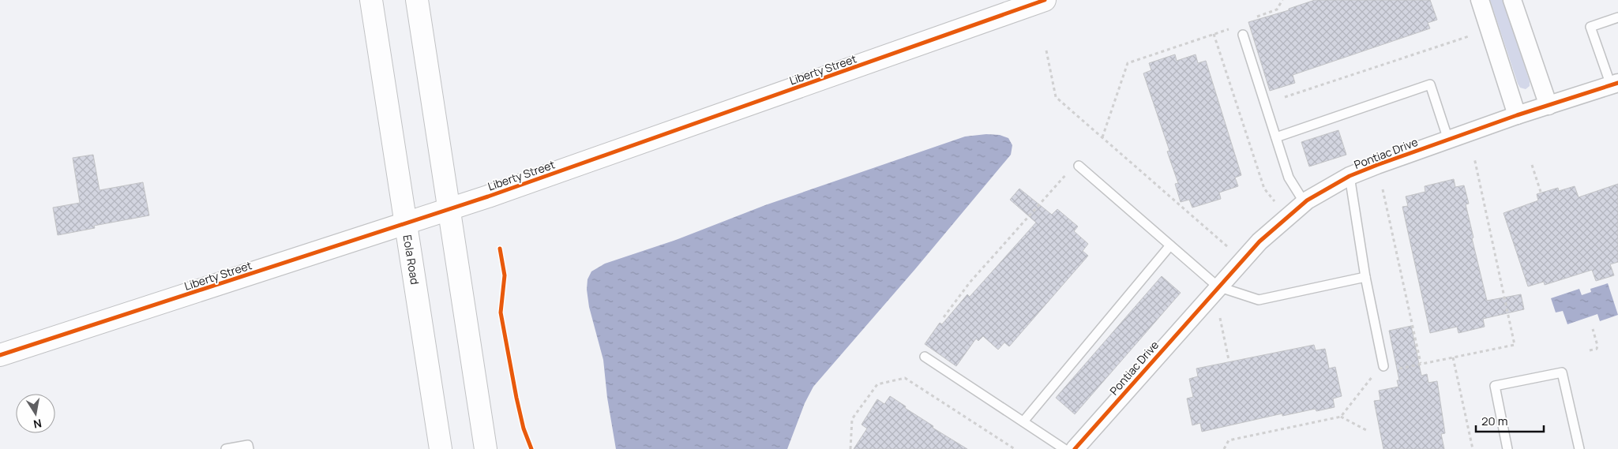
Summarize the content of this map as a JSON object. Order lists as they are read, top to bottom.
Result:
{
  "streets": {
    "street": ["Liberty Street", "Pontiac Drive", "Eola Road"]
  },
  "crossings": [
    ["Liberty Street", "Eola Road"]
  ],
  "scale_bar": "20 m",
  "north": "bottom"
}
